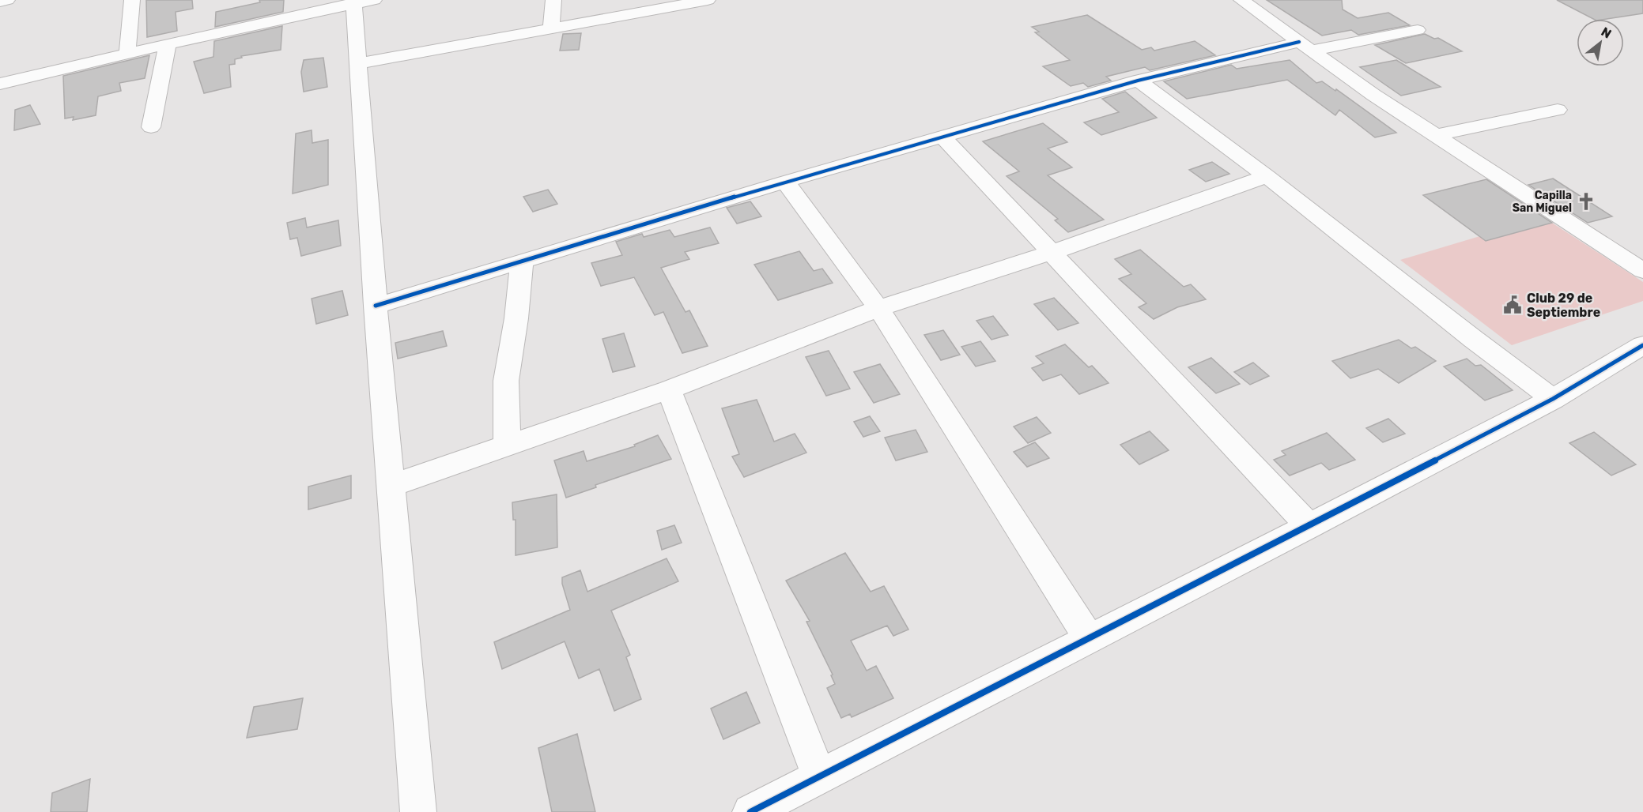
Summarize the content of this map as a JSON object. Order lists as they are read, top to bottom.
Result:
{
  "places": {
    "church": ["Capilla San Miguel"],
    "public building": ["Club 29 de Septiembre"]
  },
  "north": "top right"
}
